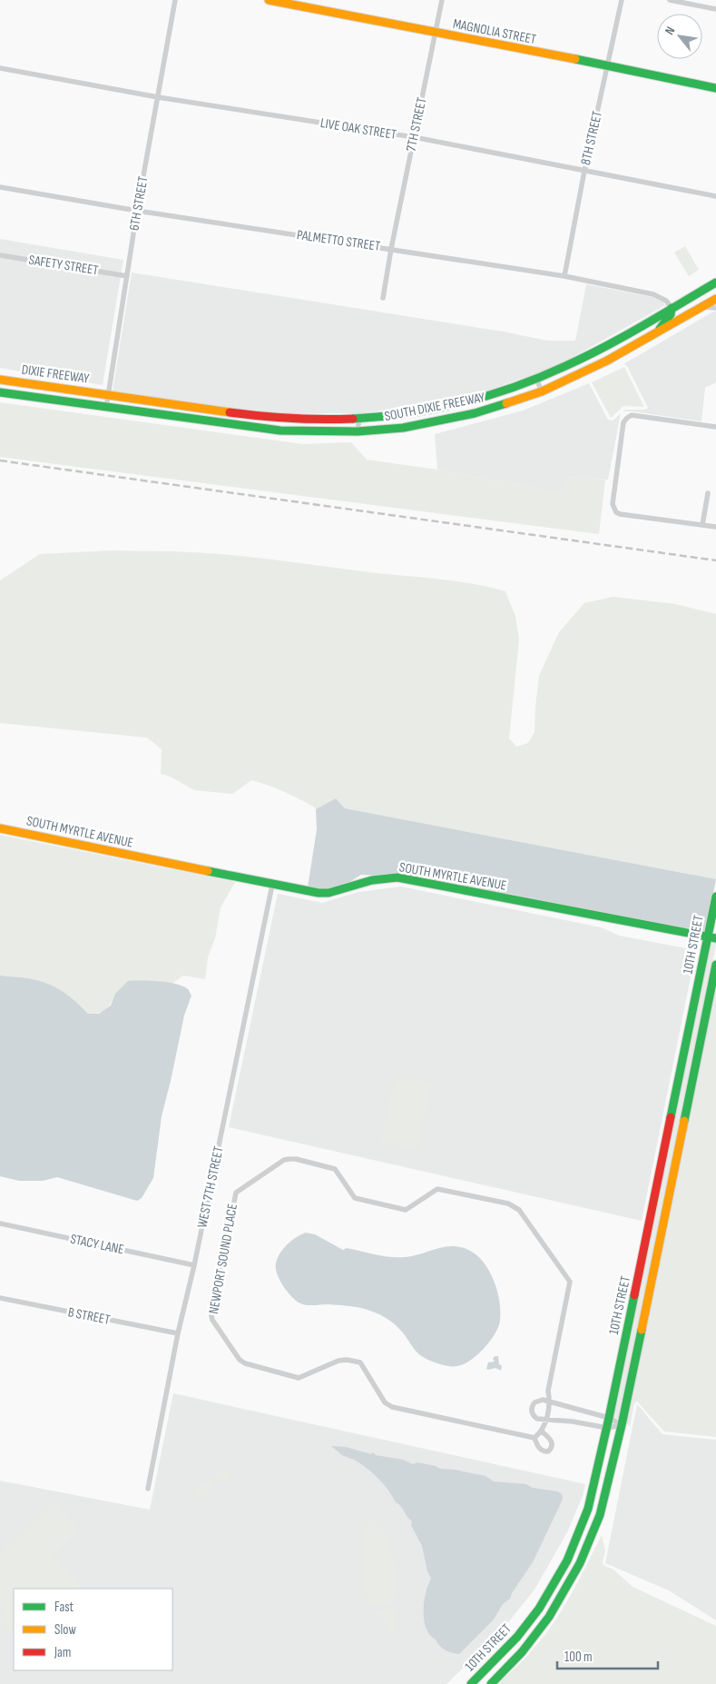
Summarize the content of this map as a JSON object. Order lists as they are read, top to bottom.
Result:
{
  "streets": {
    "street": [
      "MAGNOLIA STREET",
      "7TH STREET",
      "LIVE OAK STREET",
      "8TH STREET",
      "6TH STREET",
      "PALMETTO STREET",
      "SAFETY STREET",
      "DIXIE FREEWAY",
      "SOUTH DIXIE FREEWAY",
      "SOUTH MYRTLE AVENUE",
      "10TH STREET",
      "WEST 7TH STREET",
      "STACY LANE",
      "NEWPORT SOUND PLACE",
      "B STREET"
    ]
  },
  "crossings": [
    ["MAGNOLIA STREET", "7TH STREET"],
    ["MAGNOLIA STREET", "8TH STREET"],
    ["7TH STREET", "LIVE OAK STREET"],
    ["7TH STREET", "PALMETTO STREET"],
    ["LIVE OAK STREET", "8TH STREET"],
    ["LIVE OAK STREET", "6TH STREET"],
    ["8TH STREET", "PALMETTO STREET"],
    ["6TH STREET", "PALMETTO STREET"],
    ["6TH STREET", "SAFETY STREET"],
    ["6TH STREET", "DIXIE FREEWAY"],
    ["6TH STREET", "SOUTH DIXIE FREEWAY"],
    ["PALMETTO STREET", "SOUTH DIXIE FREEWAY"],
    ["DIXIE FREEWAY", "SOUTH DIXIE FREEWAY"],
    ["SOUTH MYRTLE AVENUE", "10TH STREET"],
    ["SOUTH MYRTLE AVENUE", "WEST 7TH STREET"],
    ["WEST 7TH STREET", "STACY LANE"],
    ["WEST 7TH STREET", "B STREET"]
  ],
  "legend": ["Fast", "Slow", "Jam"],
  "scale_bar": "100 m",
  "north": "top left"
}
